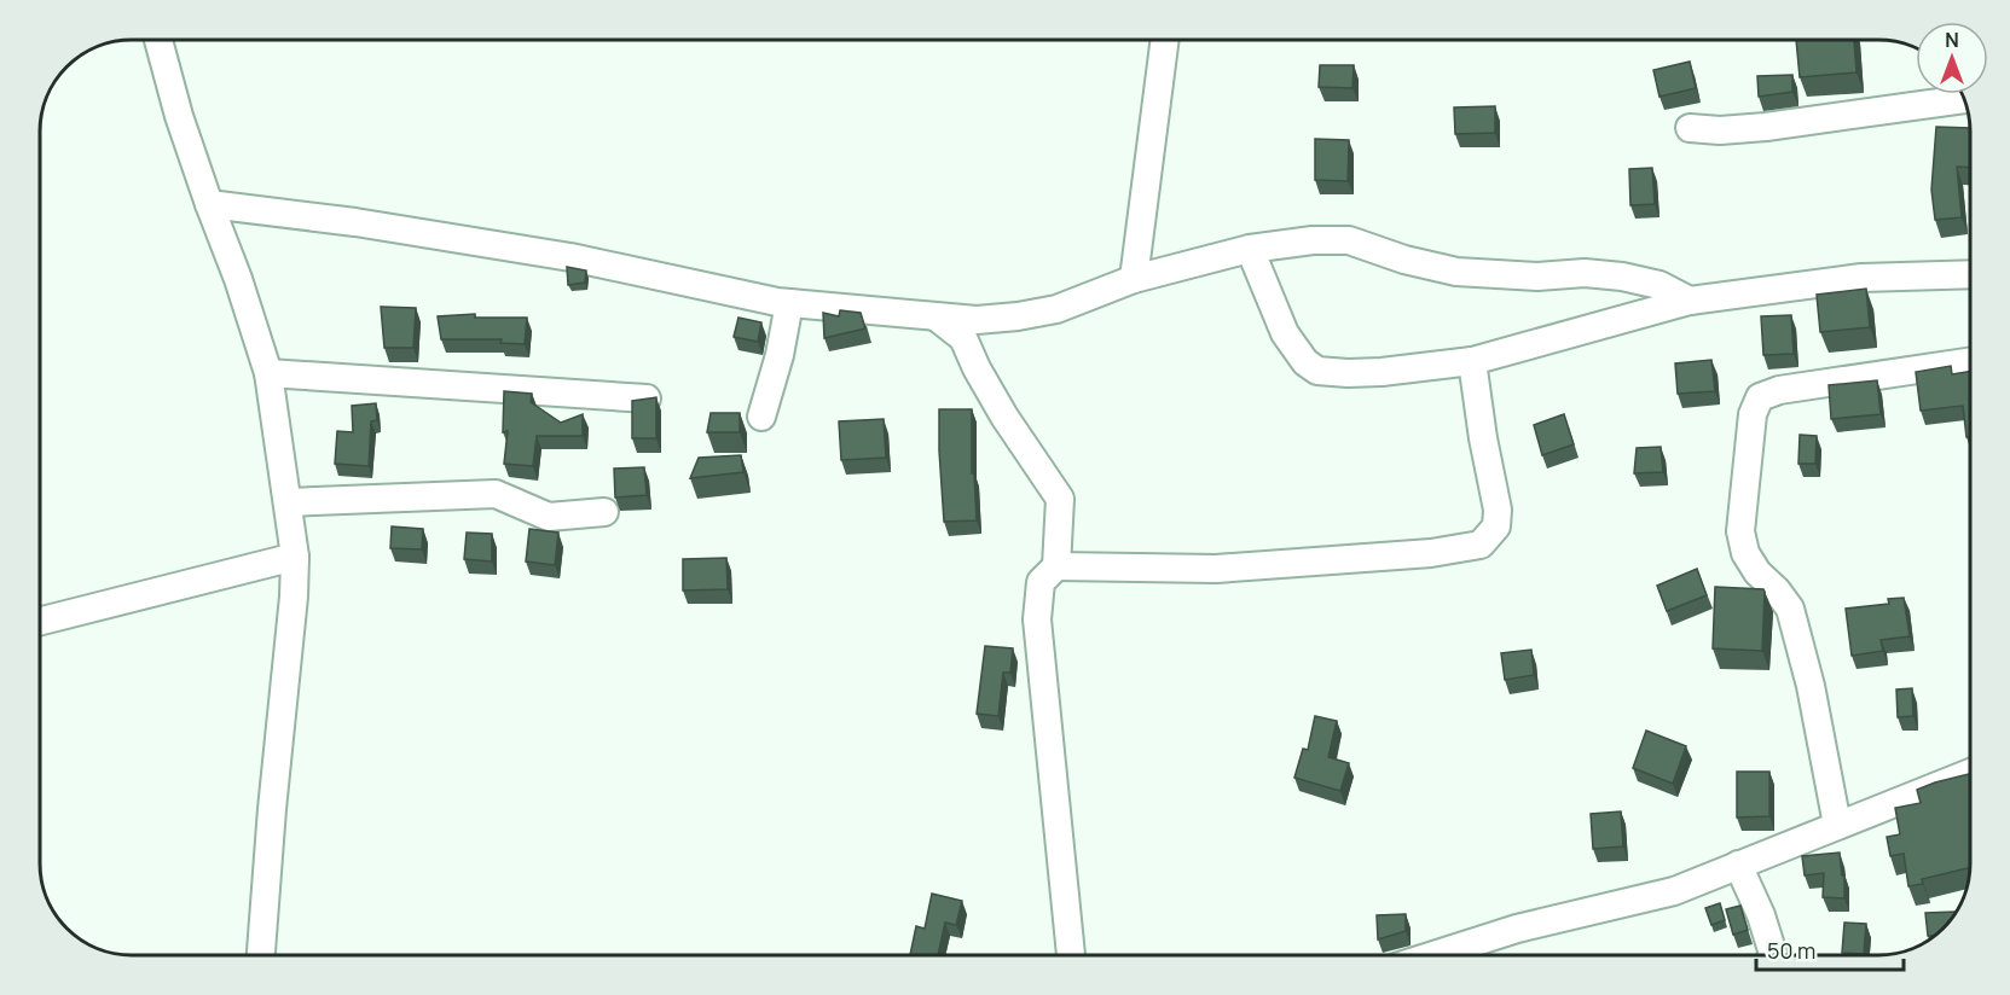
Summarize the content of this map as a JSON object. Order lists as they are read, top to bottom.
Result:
{
  "scale_bar": "50 m",
  "north": "top"
}
